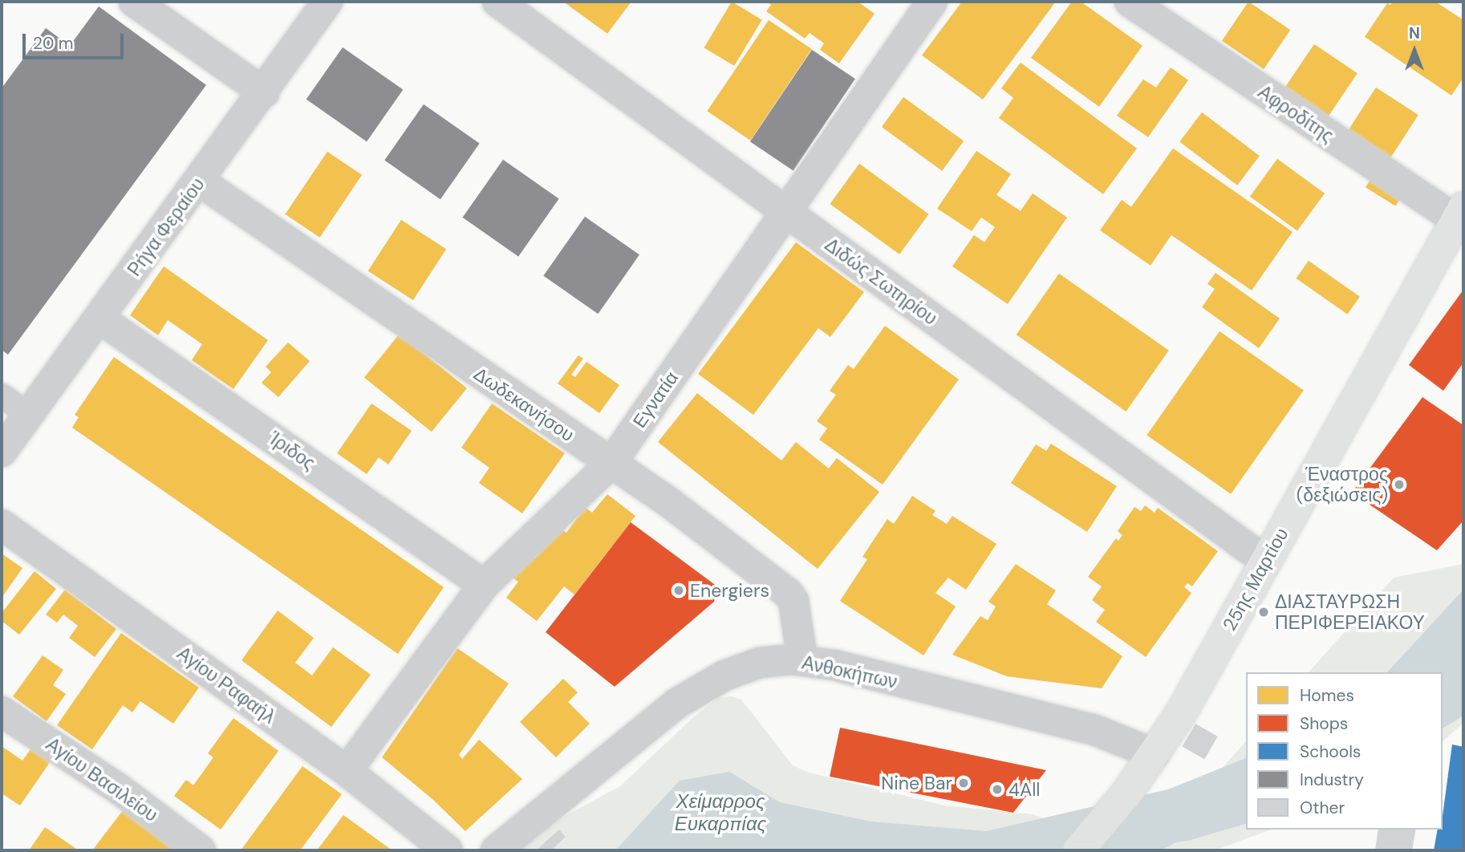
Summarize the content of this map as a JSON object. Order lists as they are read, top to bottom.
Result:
{
  "streets": {
    "main road": ["25ης Μαρτίου"],
    "street": [
      "Αφροδίτης",
      "Ρήγα Φεραίου",
      "Διδώς Σωτηρίου",
      "Εγνατία",
      "Δωδεκανήσου",
      "Ίριδος",
      "Ανθοκήπων",
      "Αγίου Ραφαήλ",
      "Αγίου Βασιλείου"
    ]
  },
  "crossings": [
    ["Αφροδίτης", "25ης Μαρτίου"],
    ["Ρήγα Φεραίου", "Δωδεκανήσου"],
    ["Ρήγα Φεραίου", "Ίριδος"],
    ["Διδώς Σωτηρίου", "Εγνατία"],
    ["Διδώς Σωτηρίου", "25ης Μαρτίου"],
    ["Εγνατία", "Δωδεκανήσου"],
    ["Εγνατία", "Ίριδος"],
    ["Εγνατία", "Αγίου Ραφαήλ"],
    ["Δωδεκανήσου", "Ανθοκήπων"],
    ["25ης Μαρτίου", "Ανθοκήπων"]
  ],
  "water": ["Χείμαρρος Ευκαρπίας"],
  "places": [
    "Έναστρος (δεξιώσεις)",
    "Energiers",
    "ΔΙΑΣΤΑΥΡΩΣΗ ΠΕΡΙΦΕΡΕΙΑΚΟΥ",
    "Nine Bar",
    "4All"
  ],
  "legend": [
    "Homes",
    "Shops",
    "Schools",
    "Industry",
    "Other"
  ],
  "scale_bar": "20 m",
  "north": "top"
}
